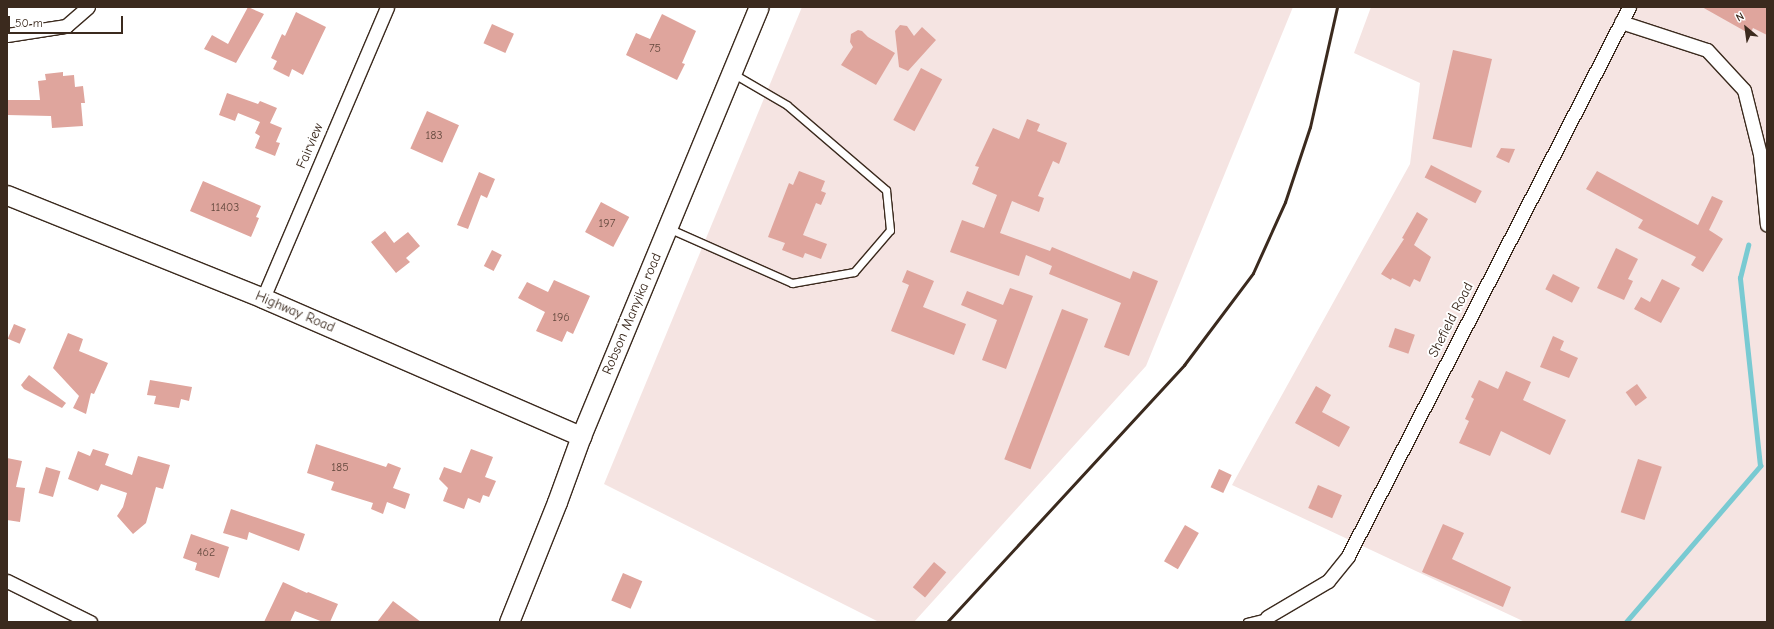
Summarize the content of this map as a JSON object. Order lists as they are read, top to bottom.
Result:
{
  "streets": {
    "street": [
      "Fairview",
      "Highway Road",
      "Robson Manyika road",
      "Shefield Road"
    ]
  },
  "crossings": [
    ["Fairview", "Highway Road"],
    ["Highway Road", "Robson Manyika road"]
  ],
  "house_numbers": [
    "75",
    "183",
    "11403",
    "197",
    "196",
    "185",
    "462"
  ],
  "scale_bar": "50 m",
  "north": "top left"
}
